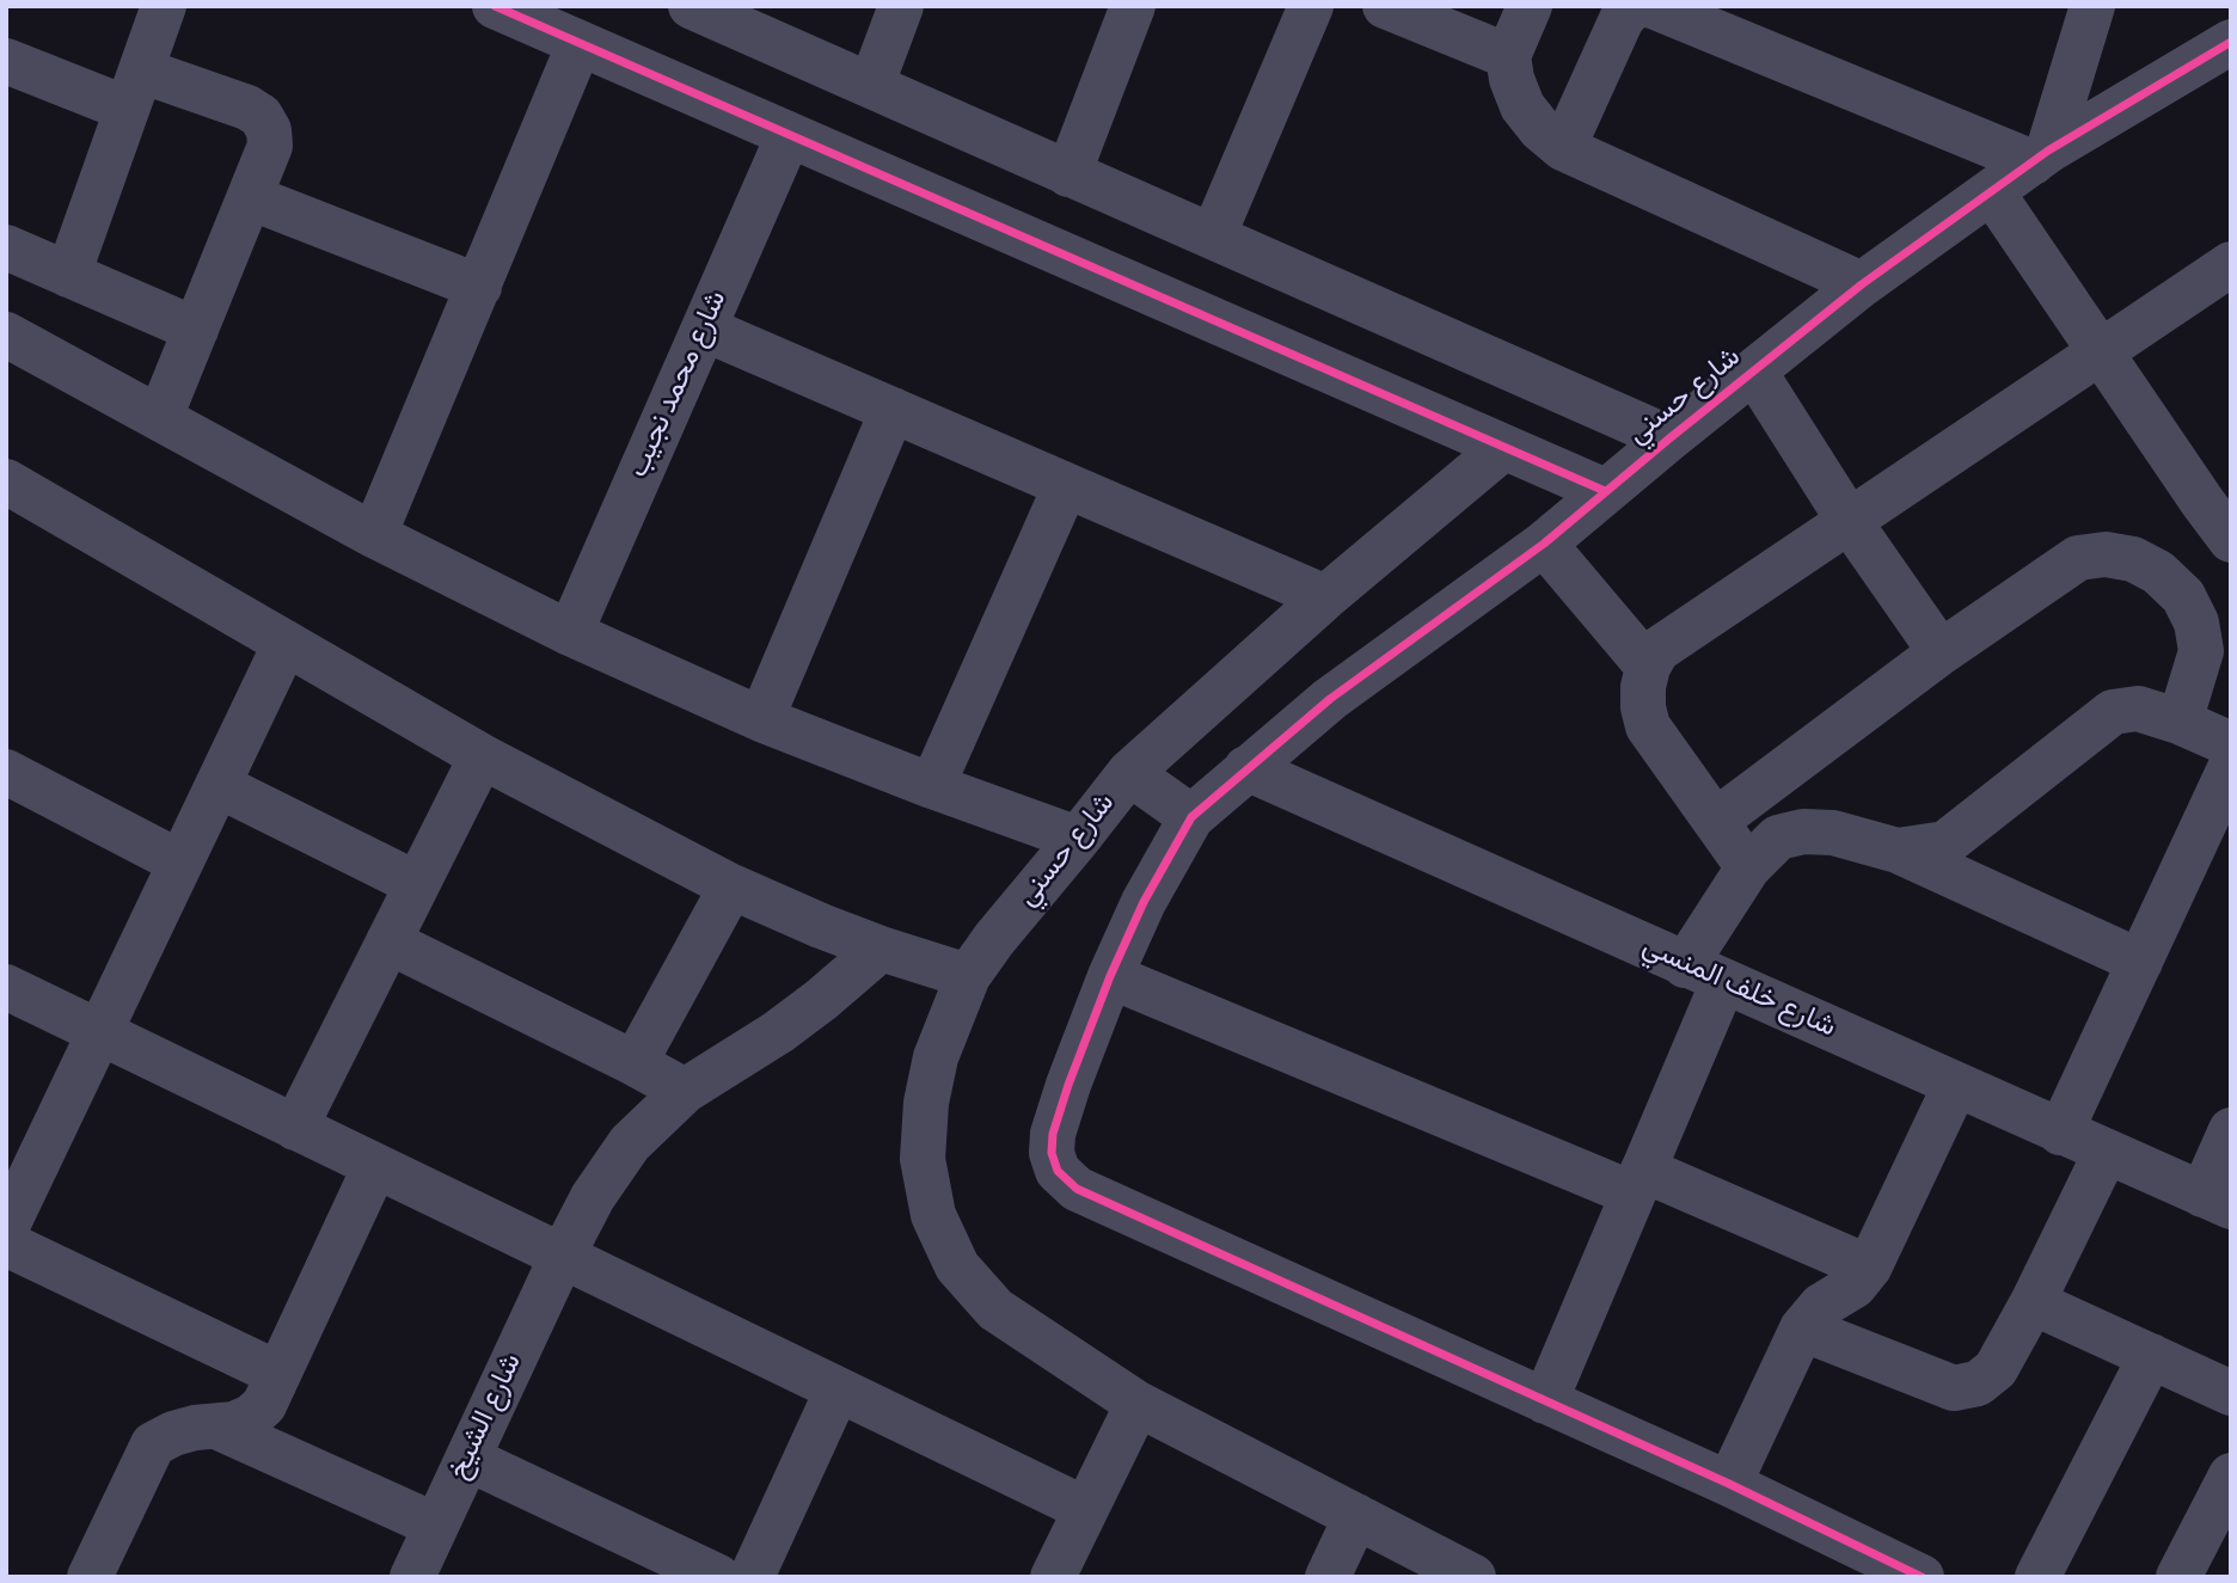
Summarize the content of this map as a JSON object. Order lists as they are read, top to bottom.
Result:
{
  "streets": {
    "street": [
      "شارع محمد نجيب",
      "شارع حسني",
      "شارع خلف المنسي",
      "شارع الشيخ"
    ]
  },
  "crossings": [
    ["شارع حسني", "شارع خلف المنسي"]
  ]
}
